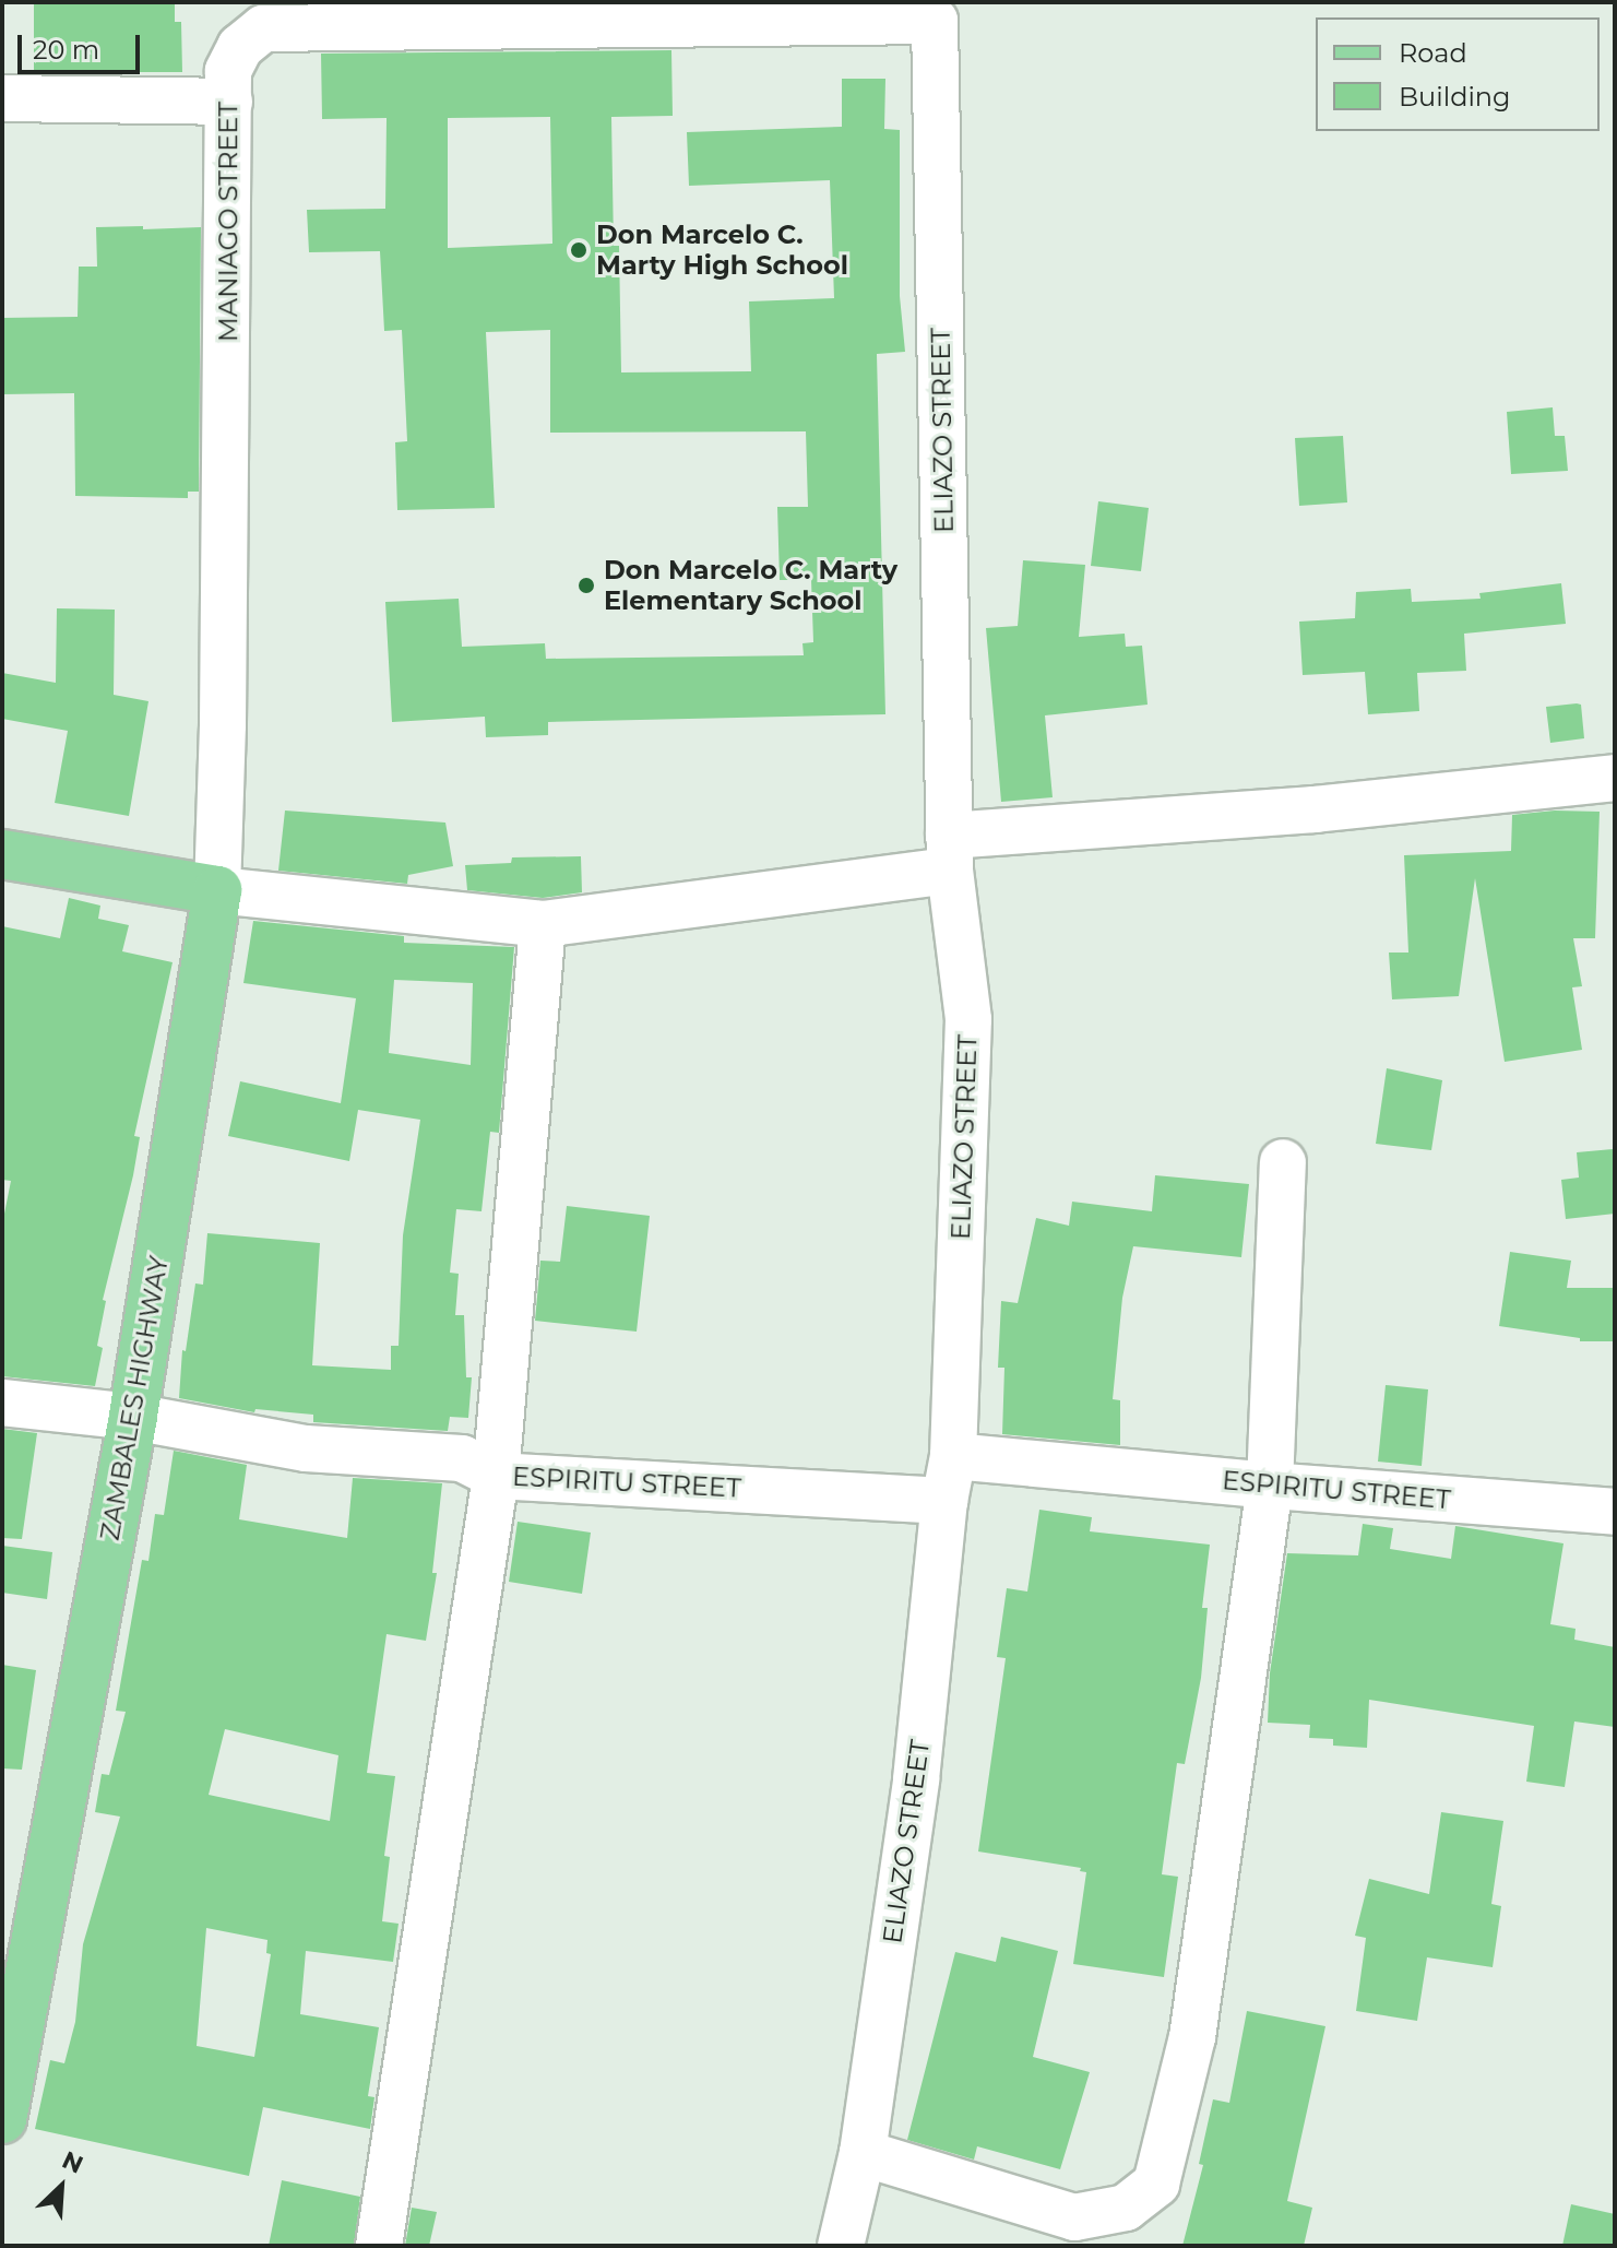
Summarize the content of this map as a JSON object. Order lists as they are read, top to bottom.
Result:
{
  "streets": {
    "main road": ["ZAMBALES HIGHWAY"],
    "street": ["MANIAGO STREET", "ELIAZO STREET", "ESPIRITU STREET"]
  },
  "crossings": [
    ["MANIAGO STREET", "ELIAZO STREET"],
    ["MANIAGO STREET", "ZAMBALES HIGHWAY"],
    ["ELIAZO STREET", "ESPIRITU STREET"],
    ["ZAMBALES HIGHWAY", "ESPIRITU STREET"]
  ],
  "places": ["Don Marcelo C. Marty High School", "Don Marcelo C. Marty Elementary School"],
  "legend": ["Road", "Building"],
  "scale_bar": "20 m",
  "north": "top right"
}
